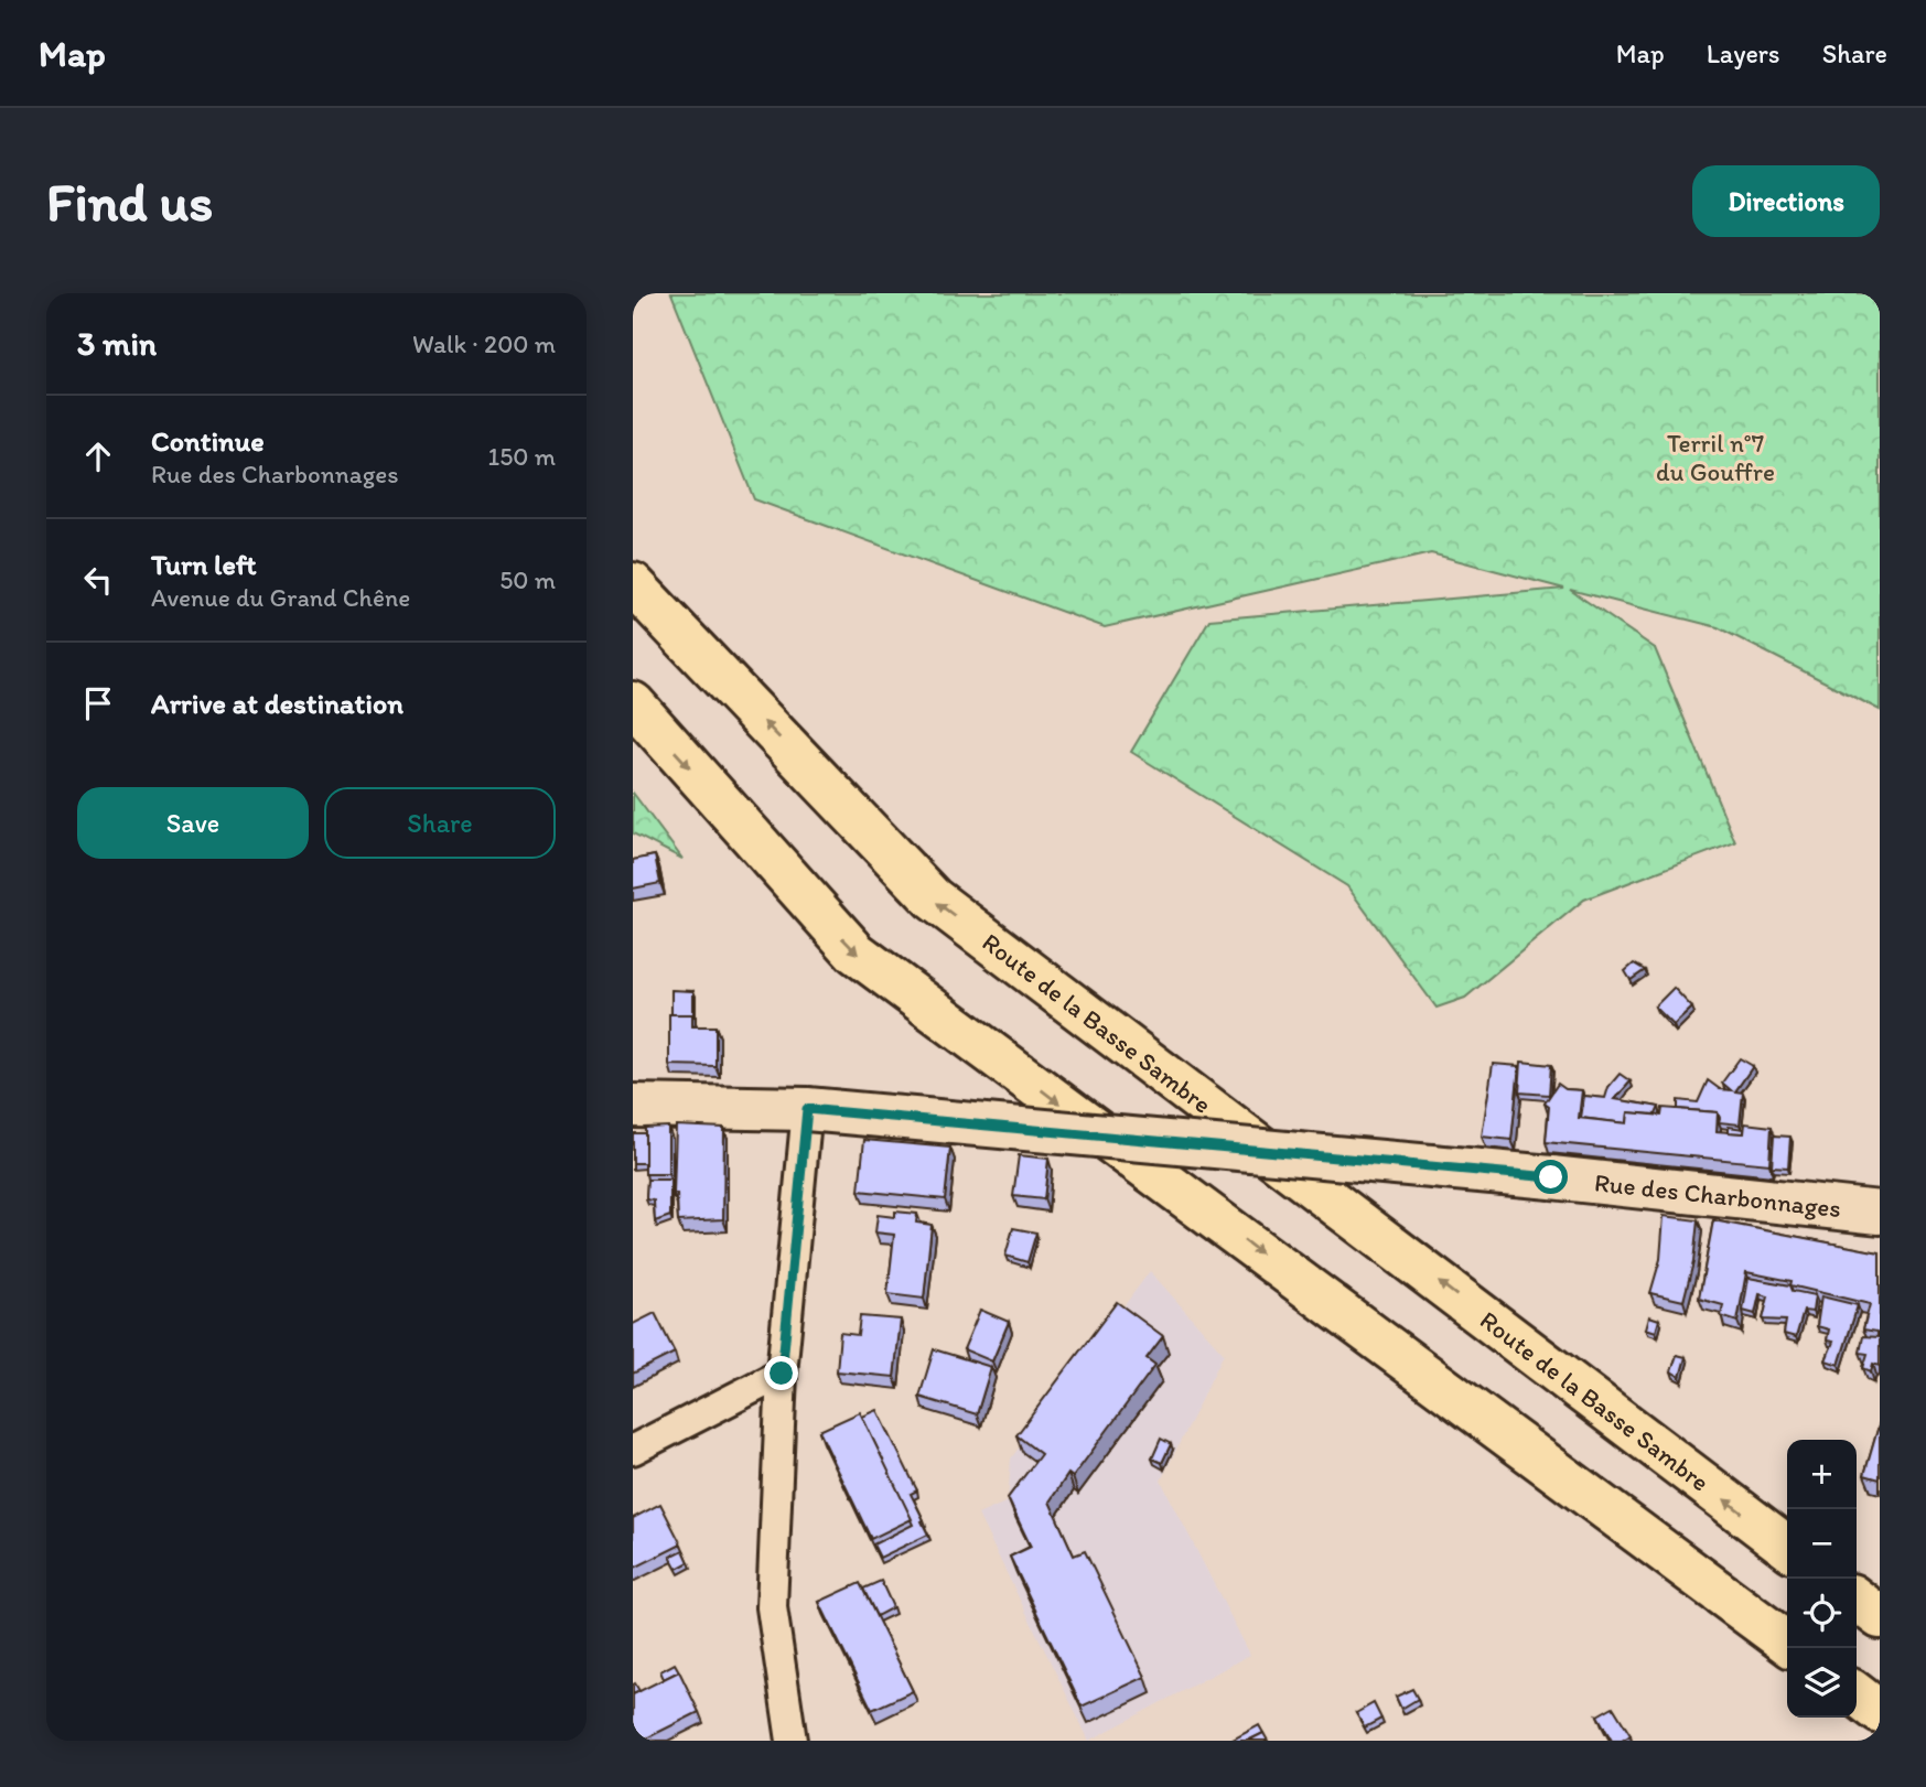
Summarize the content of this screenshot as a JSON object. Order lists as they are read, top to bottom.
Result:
{
  "streets": {
    "highway": ["Route de la Basse Sambre"],
    "street": ["Rue des Charbonnages"]
  },
  "parks": ["Terril n°7 du Gouffre"],
  "page": {
    "header": "Map",
    "nav": ["Map", "Layers", "Share"],
    "buttons": [
      "Directions",
      ["Save", "Share"]
    ],
    "title": "Find us",
    "heading": ["3 min", "Walk · 200 m"],
    "list": [
      ["Continue", "Rue des Charbonnages", "150 m"],
      ["Turn left", "Avenue du Grand Chêne", "50 m"],
      "Arrive at destination"
    ],
    "map_buttons": ["+", "−"]
  }
}
